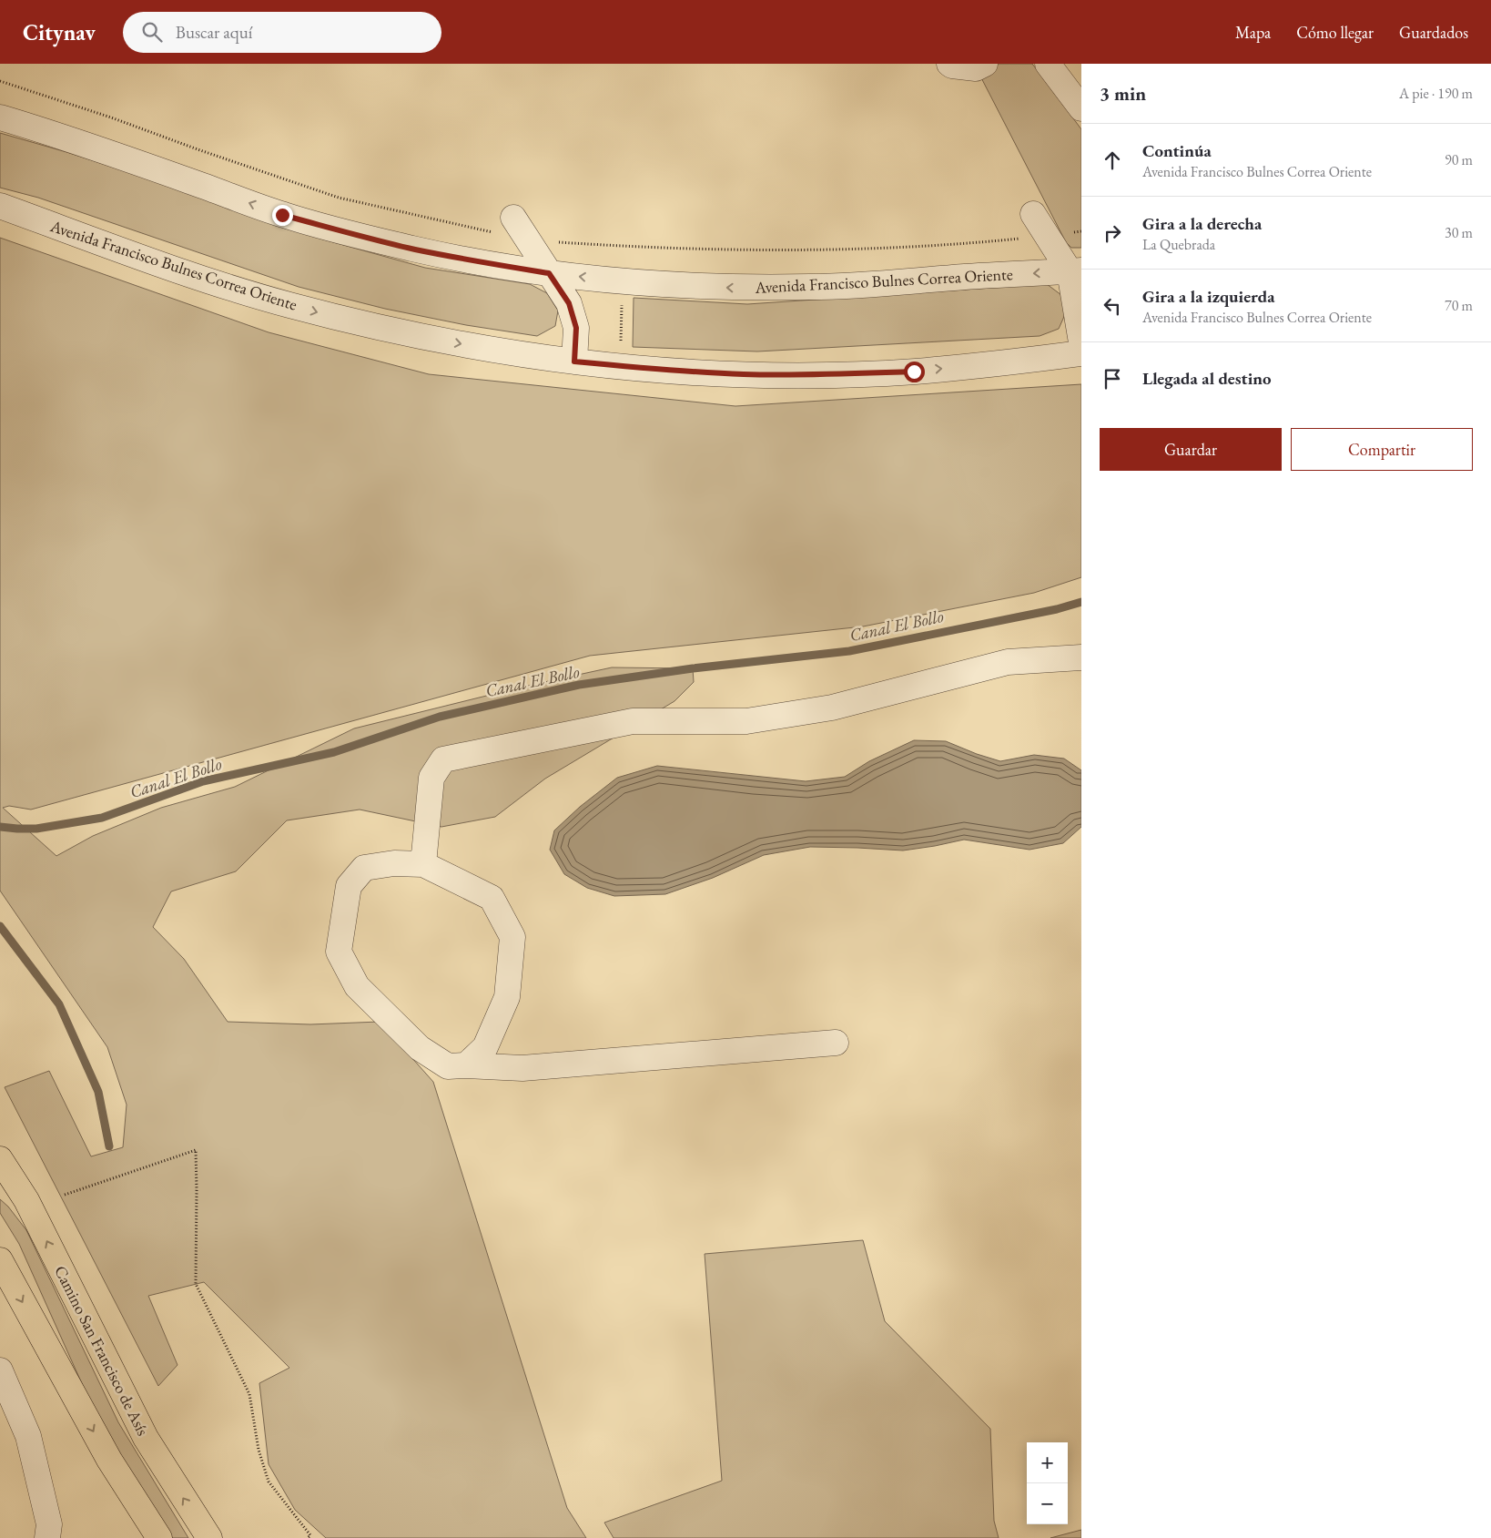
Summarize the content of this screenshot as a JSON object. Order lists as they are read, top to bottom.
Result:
{
  "streets": {
    "main road": ["Camino San Francisco de Asís"],
    "street": ["Avenida Francisco Bulnes Correa Oriente"]
  },
  "water": ["Canal El Bollo"],
  "page": {
    "header": "Citynav",
    "search": "Buscar aquí",
    "nav": ["Mapa", "Cómo llegar", "Guardados"],
    "heading": ["3 min", "A pie · 190 m"],
    "list": [
      ["Continúa", "Avenida Francisco Bulnes Correa Oriente", "90 m"],
      ["Gira a la derecha", "La Quebrada", "30 m"],
      ["Gira a la izquierda", "Avenida Francisco Bulnes Correa Oriente", "70 m"],
      "Llegada al destino"
    ],
    "buttons": ["Guardar", "Compartir"],
    "map_buttons": ["+", "−"]
  }
}
